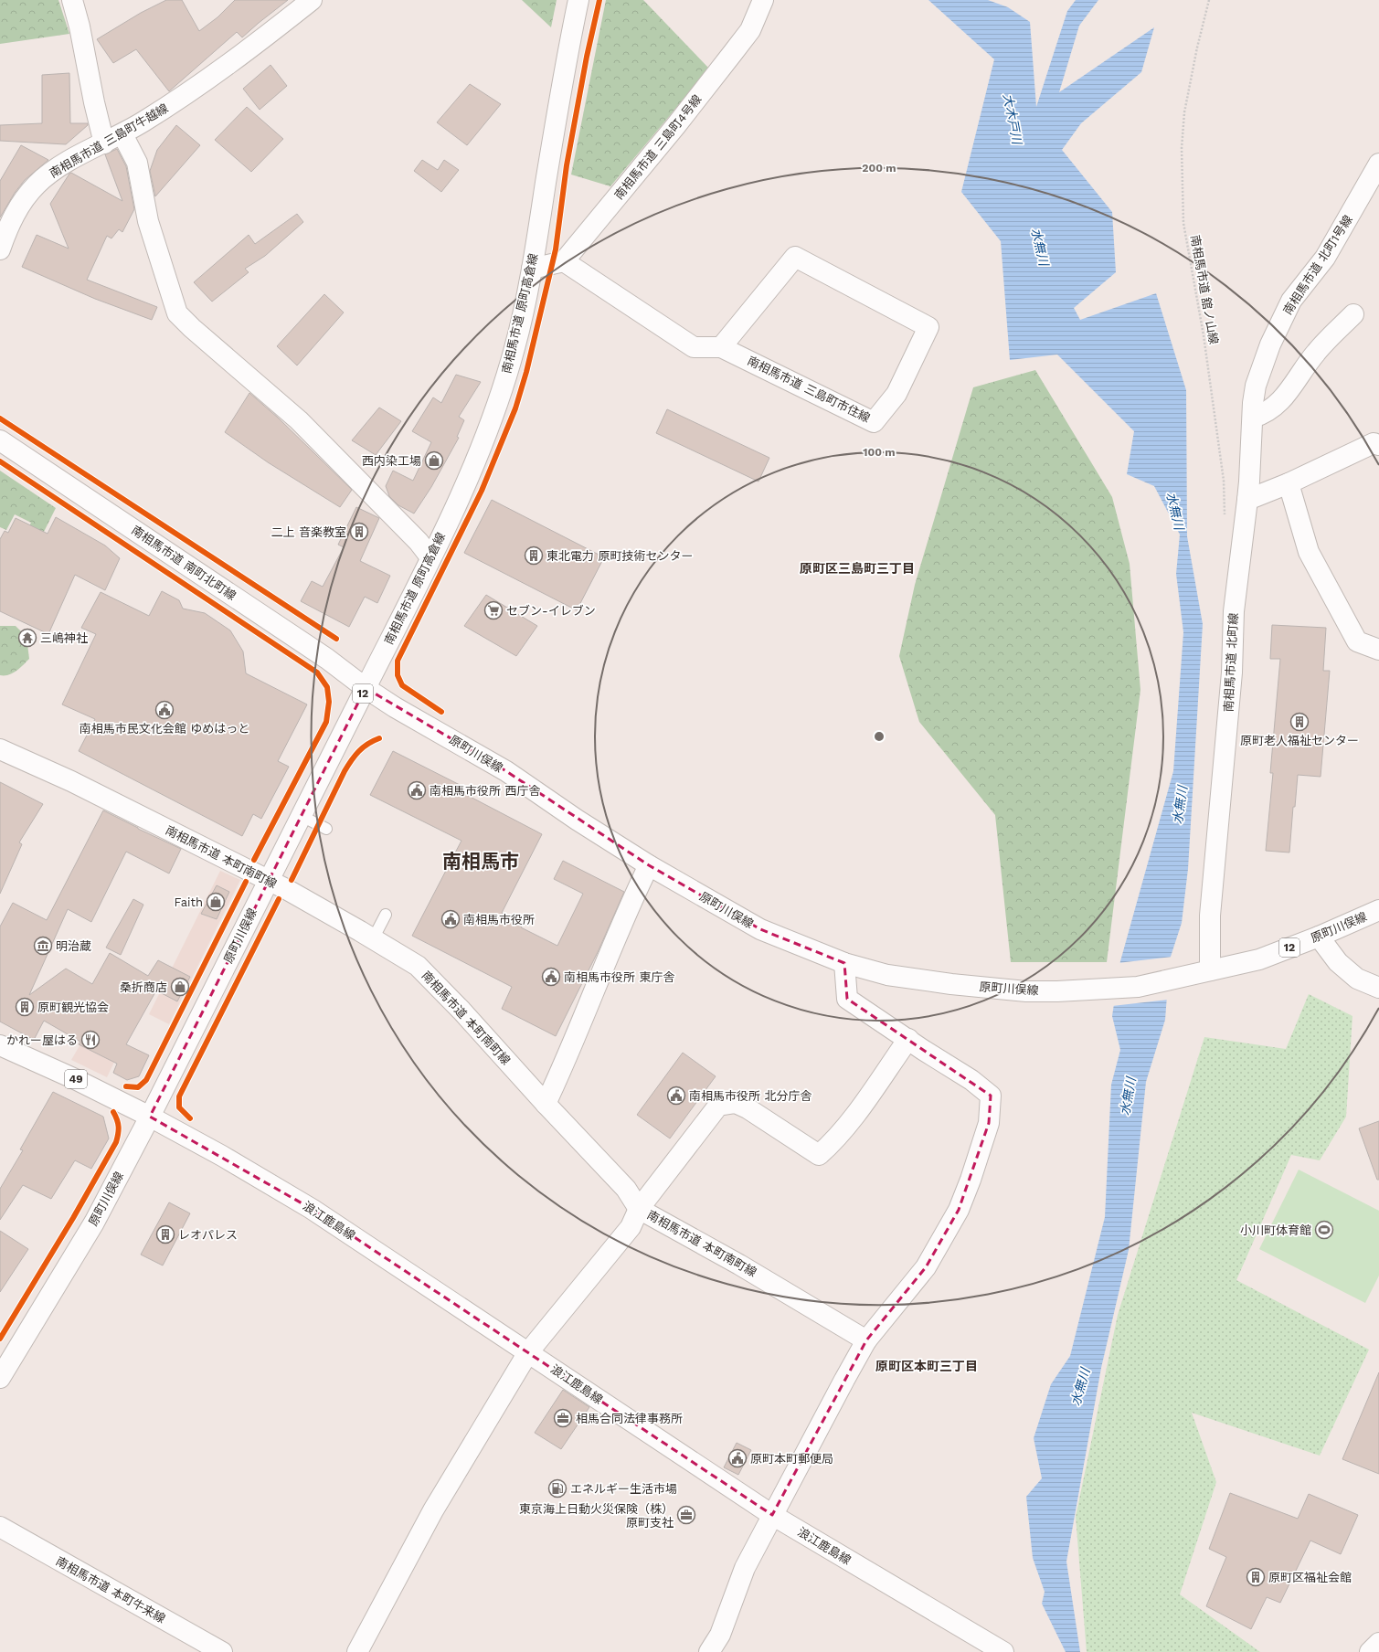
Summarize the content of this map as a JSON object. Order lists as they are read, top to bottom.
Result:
{
  "streets": {
    "street": [
      "南相馬市道 三島町牛越線",
      "南相馬市道 三島町4号線",
      "南相馬市道 北町1号線",
      "南相馬市道 原町高倉線",
      "南相馬市道 三島町市住線",
      "南相馬市道 南町北町線",
      "南相馬市道 北町線",
      "12",
      "原町川俣線",
      "南相馬市道 本町南町線",
      "49",
      "浪江鹿島線",
      "南相馬市道 本町牛来線"
    ],
    "path": ["南相馬市道 舘ノ山線"]
  },
  "crossings": [
    ["南相馬市道 三島町4号線", "南相馬市道 三島町市住線"],
    ["南相馬市道 北町1号線", "南相馬市道 北町線"],
    ["南相馬市道 原町高倉線", "南相馬市道 南町北町線"],
    ["南相馬市道 原町高倉線", "原町川俣線"],
    ["南相馬市道 南町北町線", "原町川俣線"],
    ["南相馬市道 北町線", "原町川俣線"],
    ["原町川俣線", "南相馬市道 本町南町線"],
    ["原町川俣線", "49"],
    ["原町川俣線", "浪江鹿島線"],
    ["49", "浪江鹿島線"]
  ],
  "districts": ["原町区三島町三丁目", "南相馬市", "原町区本町三丁目"],
  "water": ["大木戸川", "水無川"],
  "places": {
    "shop": ["西内染工場", "Faith", "桑折商店"],
    "building": [
      "二上 音楽教室",
      "東北電力 原町技術センター",
      "原町老人福祉センター",
      "原町観光協会",
      "レオパレス",
      "原町区福祉会館"
    ],
    "supermarket": ["セブン-イレブン"],
    "temple": ["三嶋神社"],
    "public building": [
      "南相馬市民文化会館 ゆめはっと",
      "南相馬市役所 西庁舎",
      "南相馬市役所",
      "南相馬市役所 東庁舎",
      "南相馬市役所 北分庁舎",
      "原町本町郵便局"
    ],
    "museum": ["明治蔵"],
    "restaurant": ["かれー屋はる"],
    "sports": ["小川町体育館"],
    "office": ["相馬合同法律事務所", "東京海上日動火災保険（株） 原町支社"],
    "fuel station": ["エネルギー生活市場"]
  },
  "rings": ["200 m", "100 m"]
}
